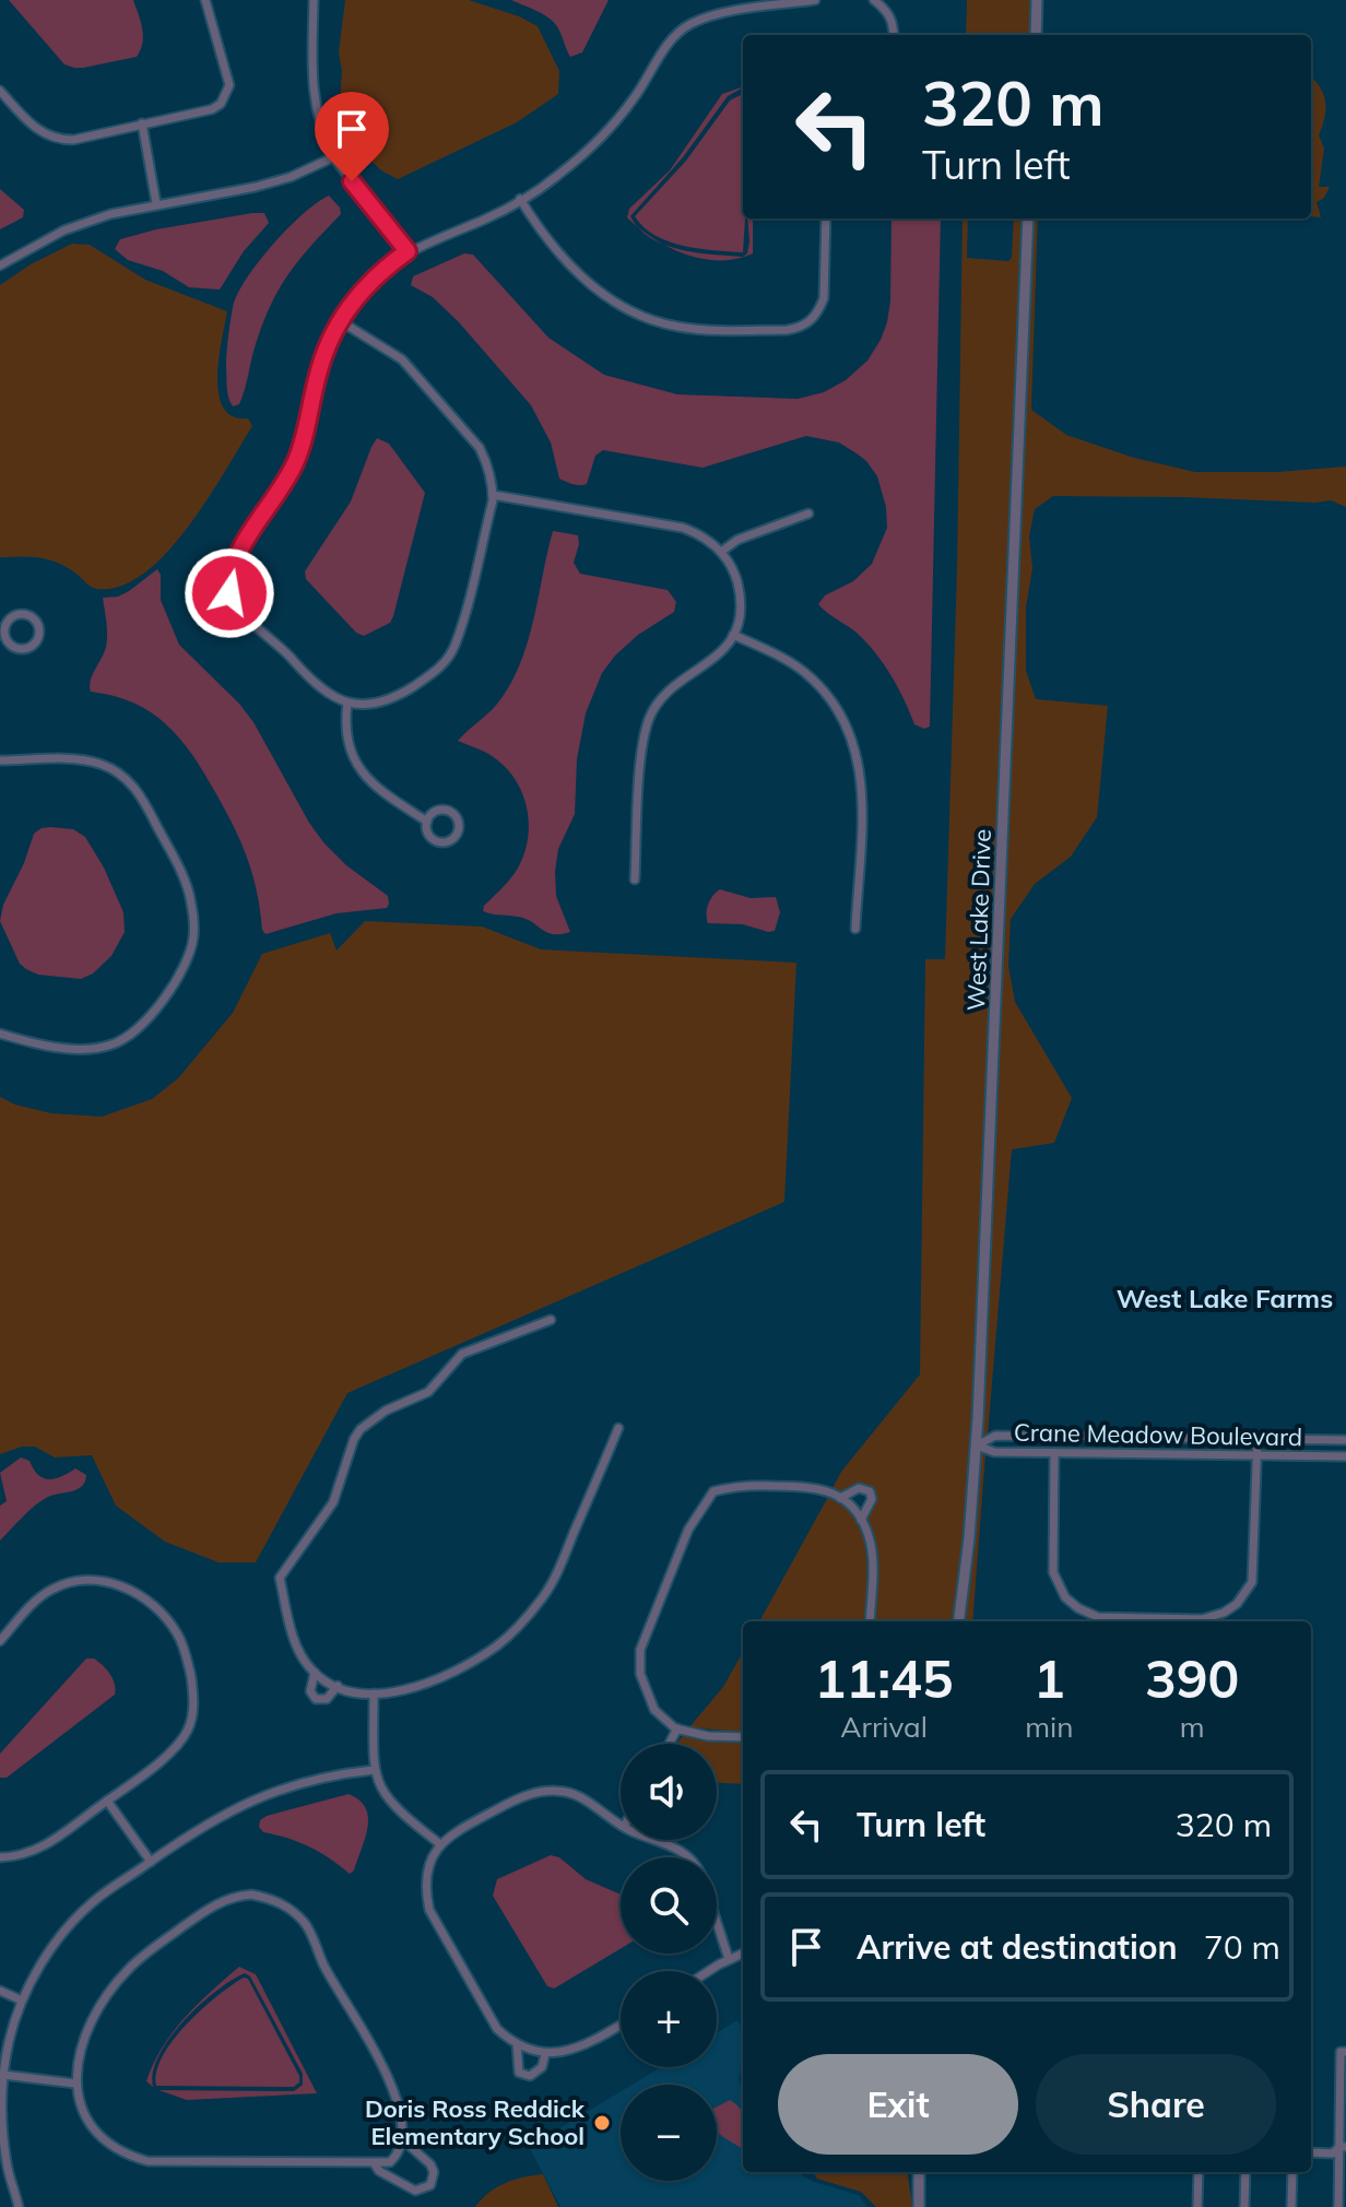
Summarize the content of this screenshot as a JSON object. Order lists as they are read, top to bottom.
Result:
{
  "streets": {
    "street": ["West Lake Drive", "Crane Meadow Boulevard"]
  },
  "crossings": [
    ["West Lake Drive", "Crane Meadow Boulevard"]
  ],
  "districts": ["West Lake Farms"],
  "places": ["Doris Ross Reddick Elementary School"],
  "page": {
    "turn": ["320 m", "Turn left"],
    "eta": [
      "11:45",
      "Arrival",
      "1",
      "min",
      "390",
      "m"
    ],
    "map_buttons": ["+", "−"],
    "list": [
      {
        "name": "Turn left",
        "value": "320 m"
      },
      {
        "name": "Arrive at destination",
        "value": "70 m"
      }
    ],
    "buttons": ["Exit", "Share"]
  }
}
